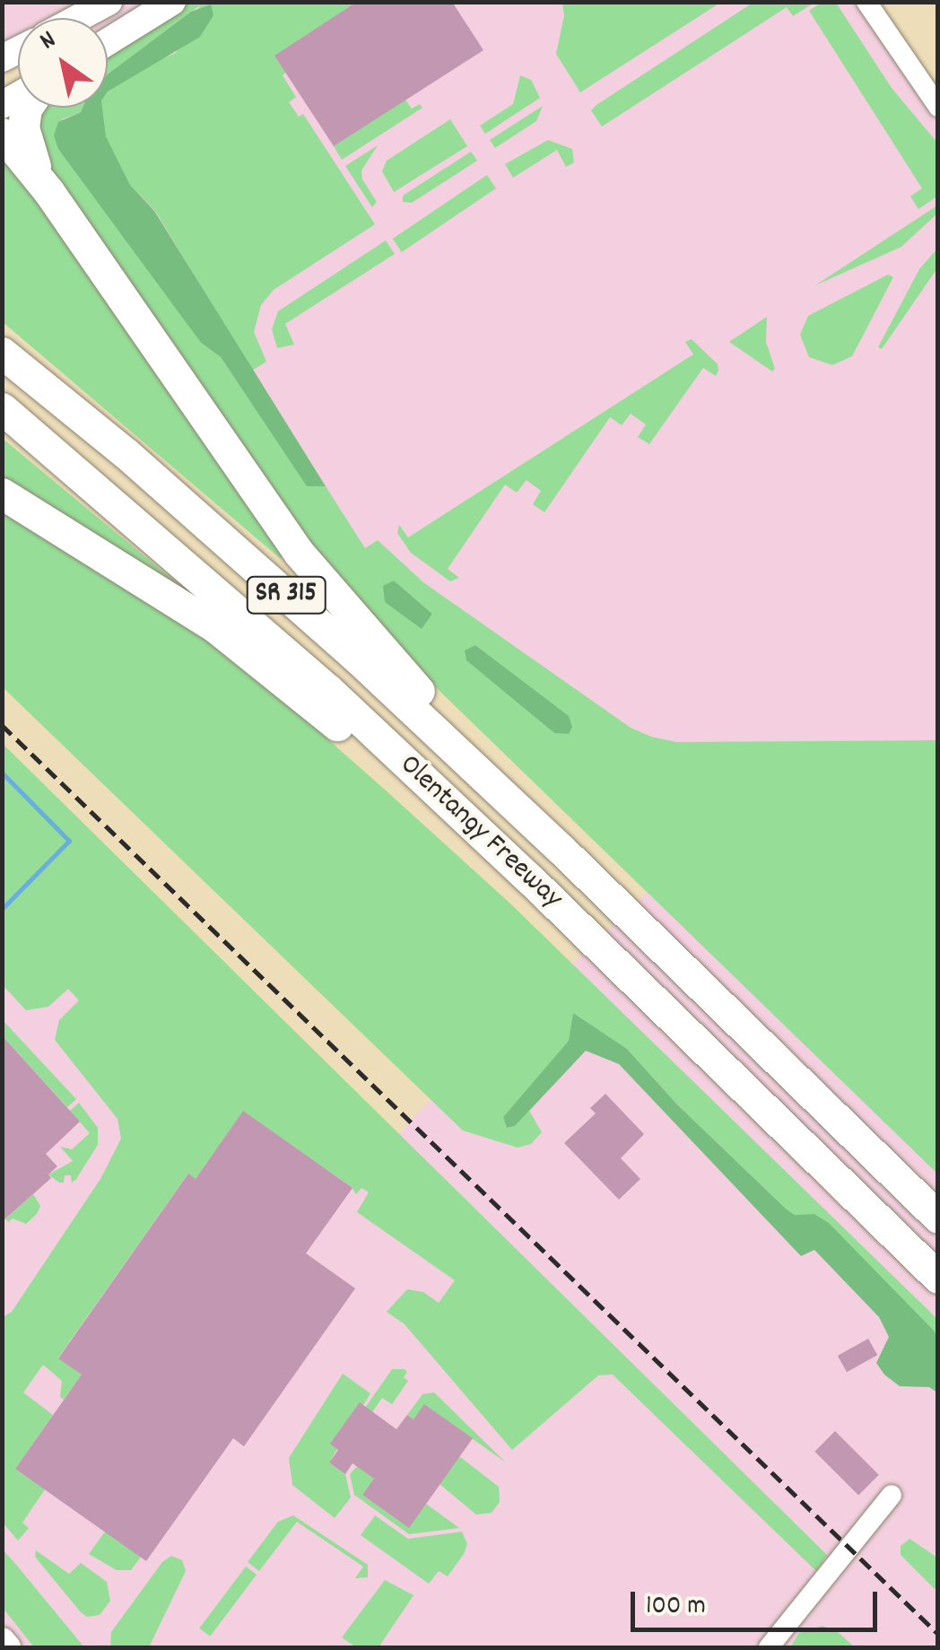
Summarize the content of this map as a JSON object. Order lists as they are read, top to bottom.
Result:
{
  "streets": {
    "highway": ["SR 315", "Olentangy Freeway"]
  },
  "scale_bar": "100 m",
  "north": "top left"
}
